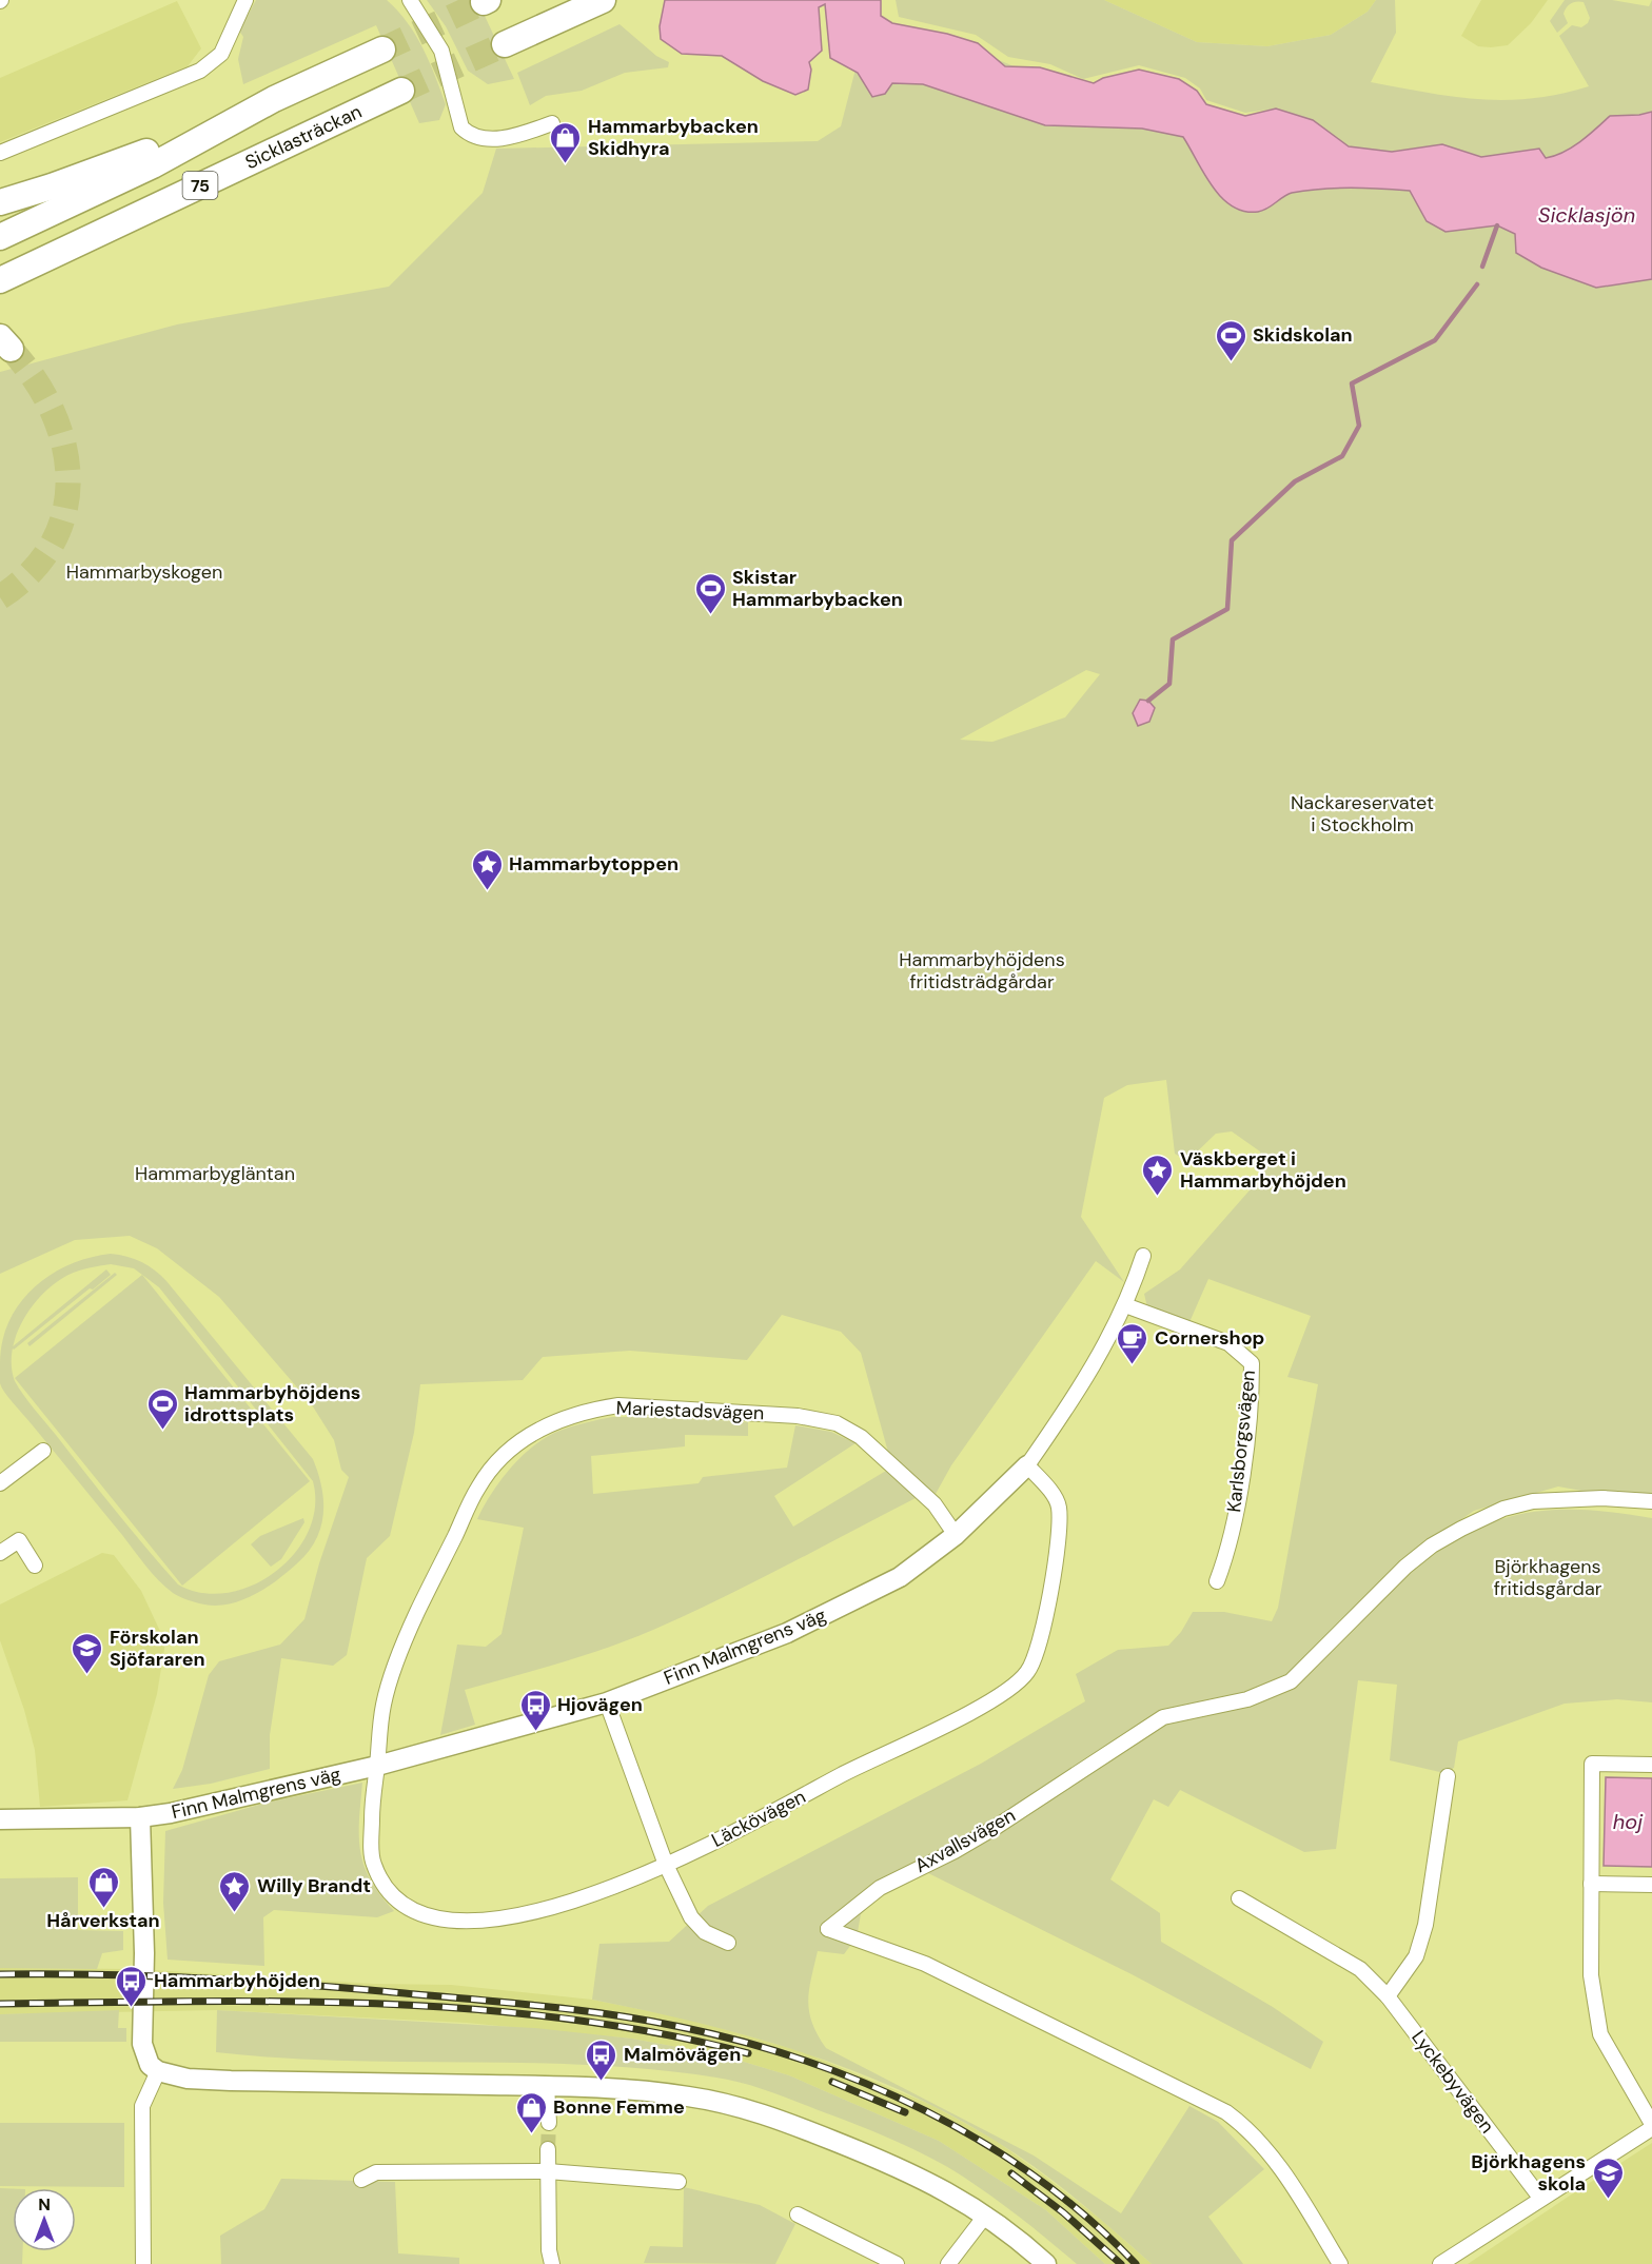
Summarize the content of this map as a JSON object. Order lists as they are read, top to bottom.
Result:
{
  "streets": {
    "highway": ["Sicklasträckan", "75"],
    "street": [
      "Mariestadsvägen",
      "Karlsborgsvägen",
      "Finn Malmgrens väg",
      "Läckövägen",
      "Axvallsvägen",
      "Lyckebyvägen"
    ]
  },
  "crossings": [
    ["Mariestadsvägen", "Finn Malmgrens väg"],
    ["Mariestadsvägen", "Läckövägen"],
    ["Karlsborgsvägen", "Finn Malmgrens väg"],
    ["Finn Malmgrens väg", "Läckövägen"]
  ],
  "water": ["Sicklasjön", "hoj"],
  "parks": [
    "Hammarbyskogen",
    "Nackareservatet i Stockholm",
    "Hammarbyhöjdens fritidsträdgårdar",
    "Hammarbygläntan",
    "Björkhagens fritidsgårdar"
  ],
  "places": {
    "shop": ["Hammarbybacken Skidhyra", "Hårverkstan", "Bonne Femme"],
    "sports": ["Skidskolan", "Skistar Hammarbybacken", "Hammarbyhöjdens idrottsplats"],
    "place": ["Hammarbytoppen", "Väskberget i Hammarbyhöjden", "Willy Brandt"],
    "cafe": ["Cornershop"],
    "school or university": ["Förskolan Sjöfararen", "Björkhagens skola"],
    "bus stop": ["Hjovägen", "Hammarbyhöjden", "Malmövägen"]
  },
  "north": "top"
}
